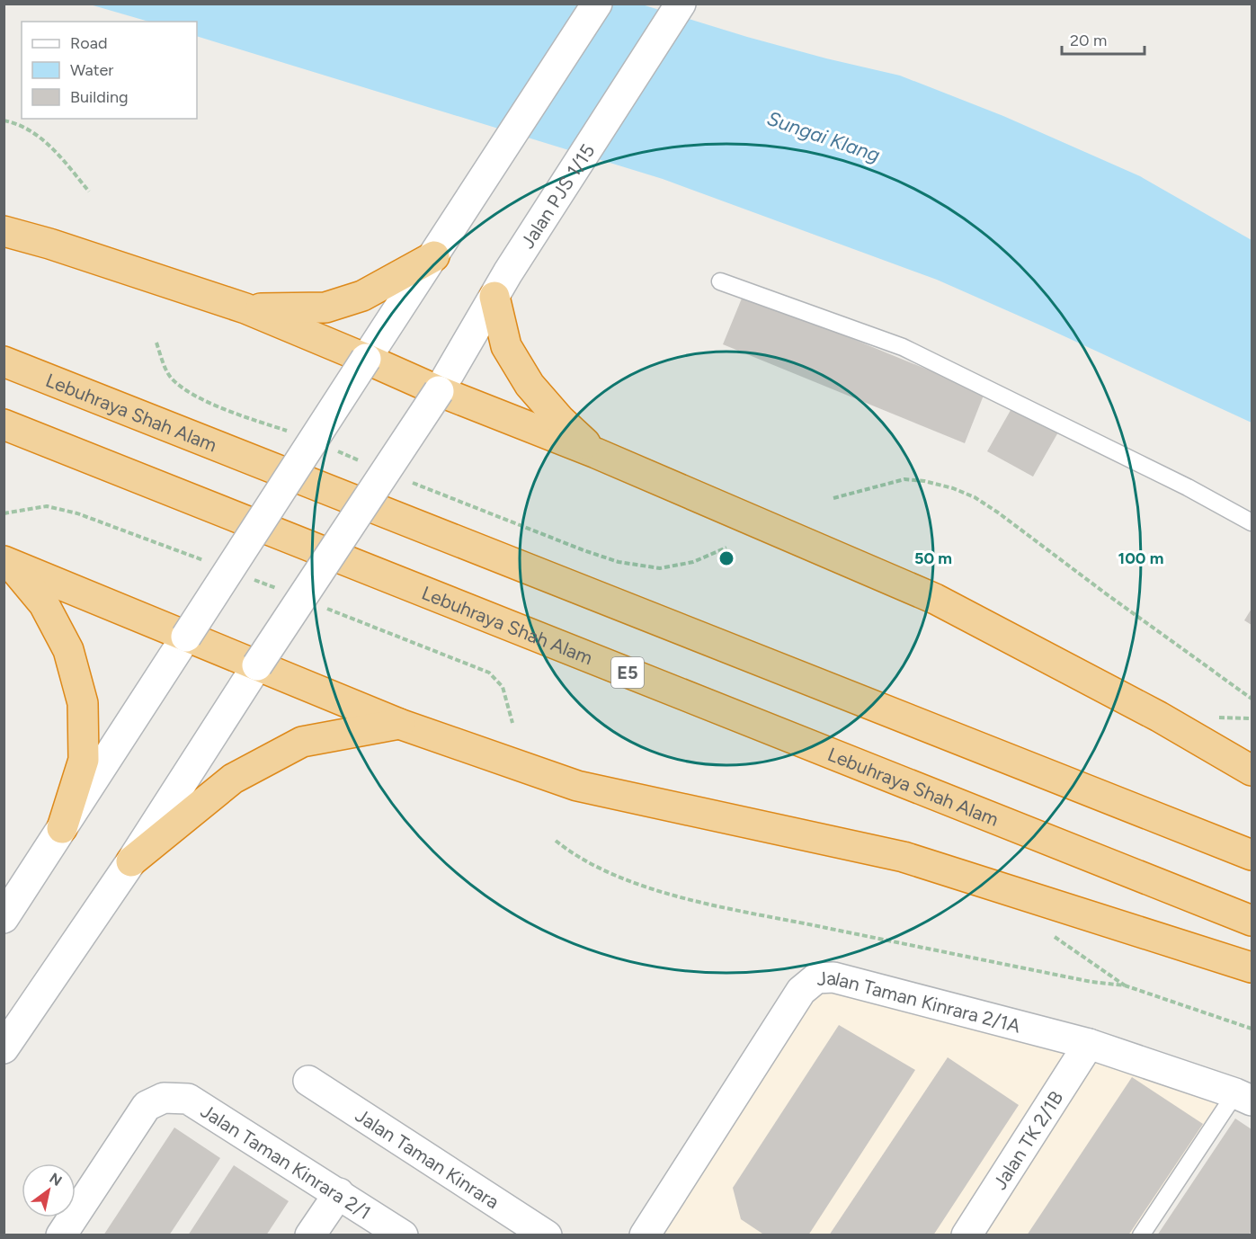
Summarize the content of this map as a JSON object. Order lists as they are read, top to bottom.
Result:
{
  "streets": {
    "highway": ["Lebuhraya Shah Alam", "E5"],
    "main road": [
      "Jalan PJS 1/15",
      "Jalan Taman Kinrara 2/1A",
      "Jalan TK 2/1B",
      "Jalan Taman Kinrara",
      "Jalan Taman Kinrara 2/1"
    ]
  },
  "crossings": [
    ["Jalan Taman Kinrara 2/1A", "Jalan TK 2/1B"]
  ],
  "water": ["Sungai Klang"],
  "legend": ["Road", "Water", "Building"],
  "scale_bar": "20 m",
  "north": "top right",
  "rings": ["50 m", "100 m"]
}
